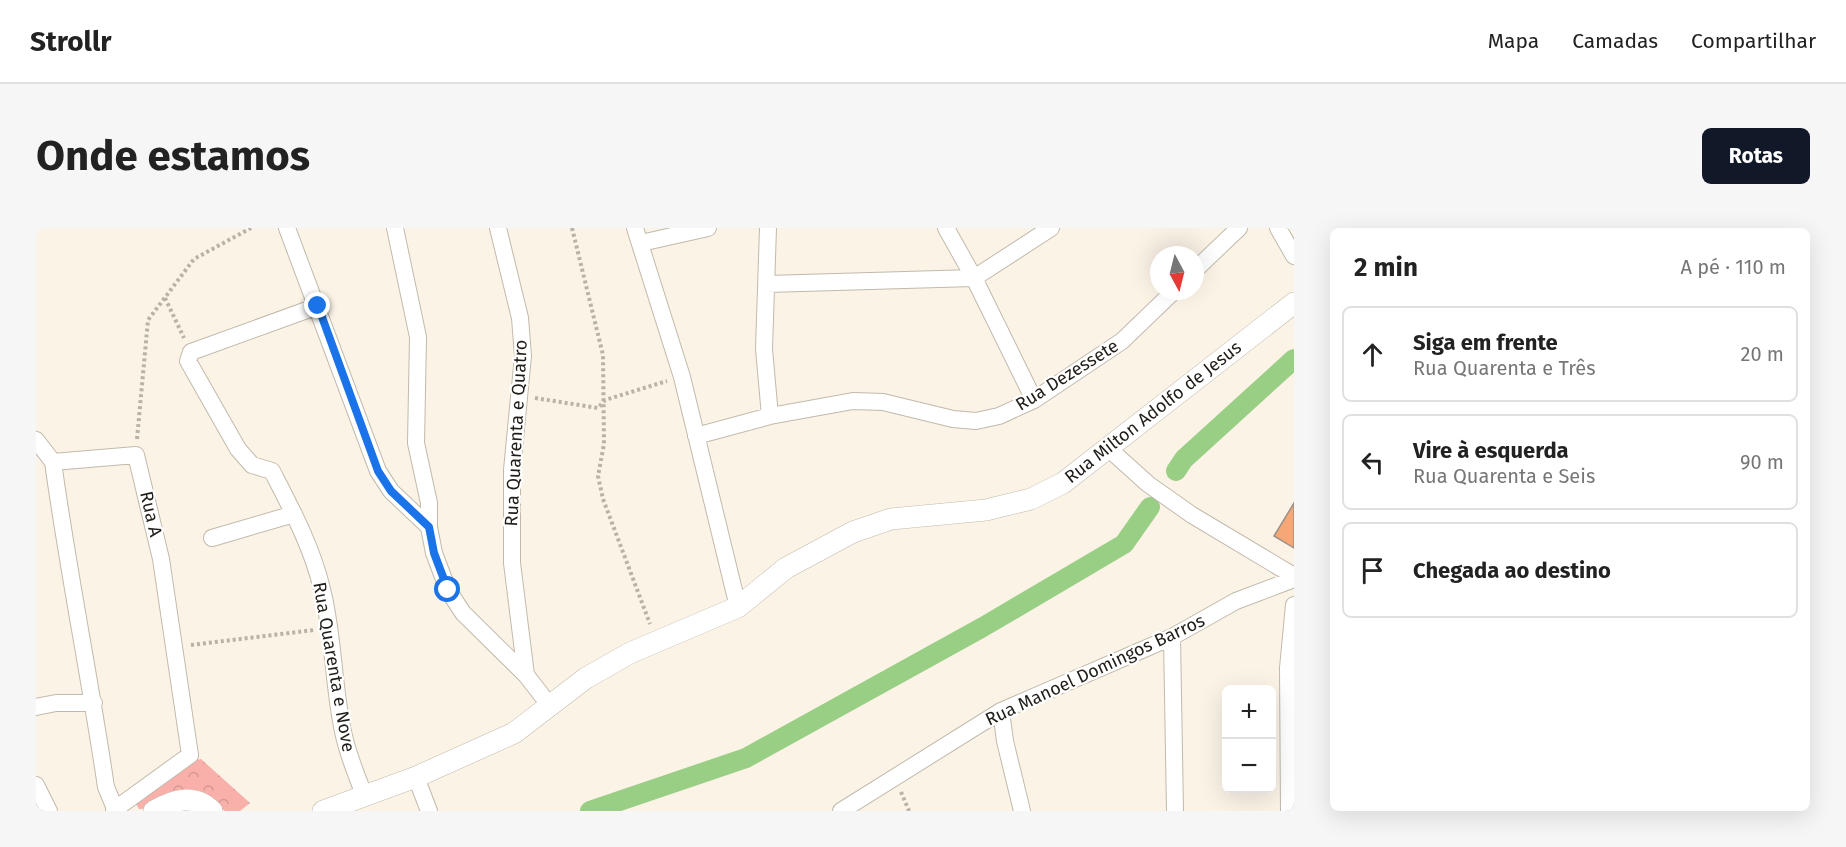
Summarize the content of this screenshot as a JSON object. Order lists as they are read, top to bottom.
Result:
{
  "streets": {
    "street": [
      "Rua Dezessete",
      "Rua Milton Adolfo de Jesus",
      "Rua Quarenta e Quatro",
      "Rua A",
      "Rua Quarenta e Nove",
      "Rua Manoel Domingos Barros"
    ]
  },
  "crossings": [
    ["Rua Milton Adolfo de Jesus", "Rua Quarenta e Nove"]
  ],
  "north": "bottom",
  "page": {
    "header": "Strollr",
    "nav": ["Mapa", "Camadas", "Compartilhar"],
    "buttons": "Rotas",
    "title": "Onde estamos",
    "heading": ["2 min", "A pé · 110 m"],
    "list": [
      ["Siga em frente", "Rua Quarenta e Três", "20 m"],
      ["Vire à esquerda", "Rua Quarenta e Seis", "90 m"],
      "Chegada ao destino"
    ],
    "map_buttons": ["+", "−"]
  }
}
